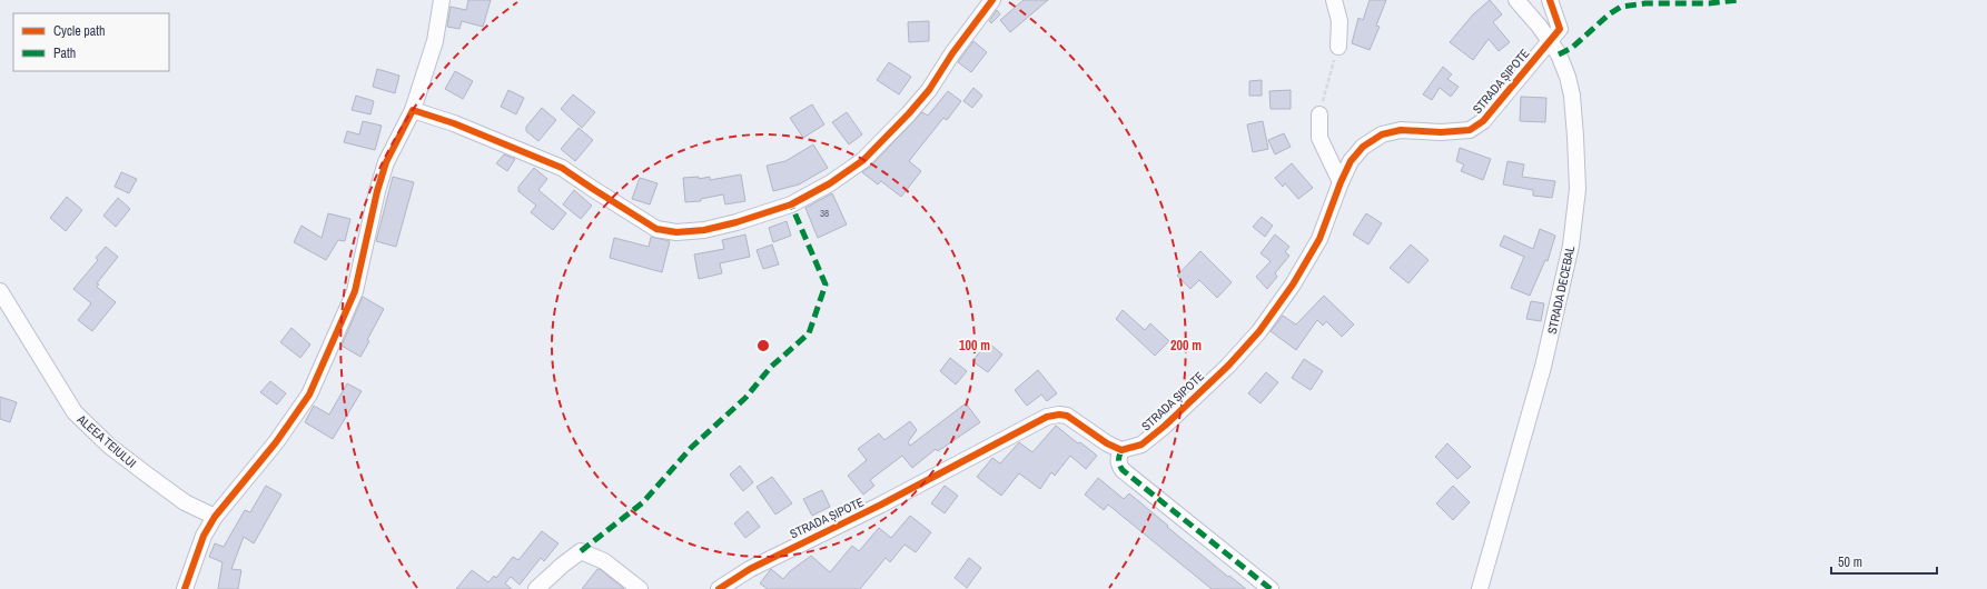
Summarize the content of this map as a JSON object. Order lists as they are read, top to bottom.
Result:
{
  "streets": {
    "street": ["STRADA ȘIPOTE", "STRADA DECEBAL", "ALEEA TEIULUI"]
  },
  "crossings": [
    ["STRADA ȘIPOTE", "STRADA DECEBAL"]
  ],
  "house_numbers": ["38"],
  "legend": ["Cycle path", "Path"],
  "scale_bar": "50 m",
  "rings": ["100 m", "200 m"]
}
